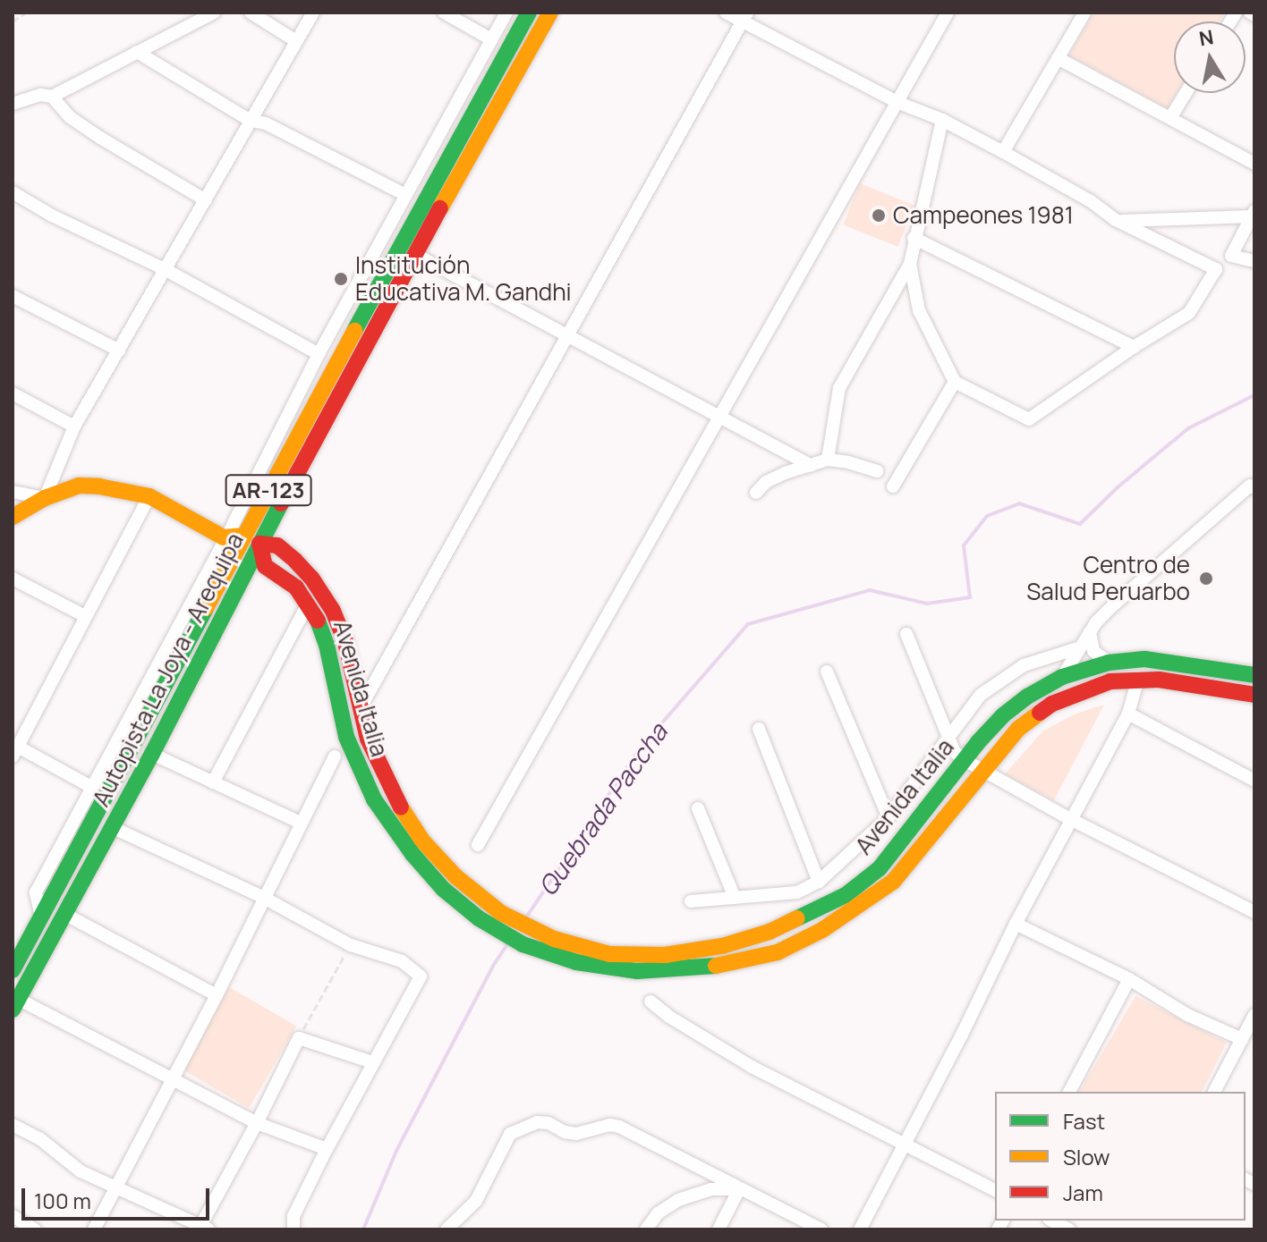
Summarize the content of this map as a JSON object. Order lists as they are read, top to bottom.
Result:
{
  "streets": {
    "main road": ["AR-123", "Autopista La Joya - Arequipa", "Avenida Italia"]
  },
  "crossings": [
    ["Autopista La Joya - Arequipa", "Avenida Italia"]
  ],
  "water": ["Quebrada Paccha"],
  "places": ["Campeones 1981", "Institución Educativa M. Gandhi", "Centro de Salud Peruarbo"],
  "legend": ["Fast", "Slow", "Jam"],
  "scale_bar": "100 m",
  "north": "top"
}
